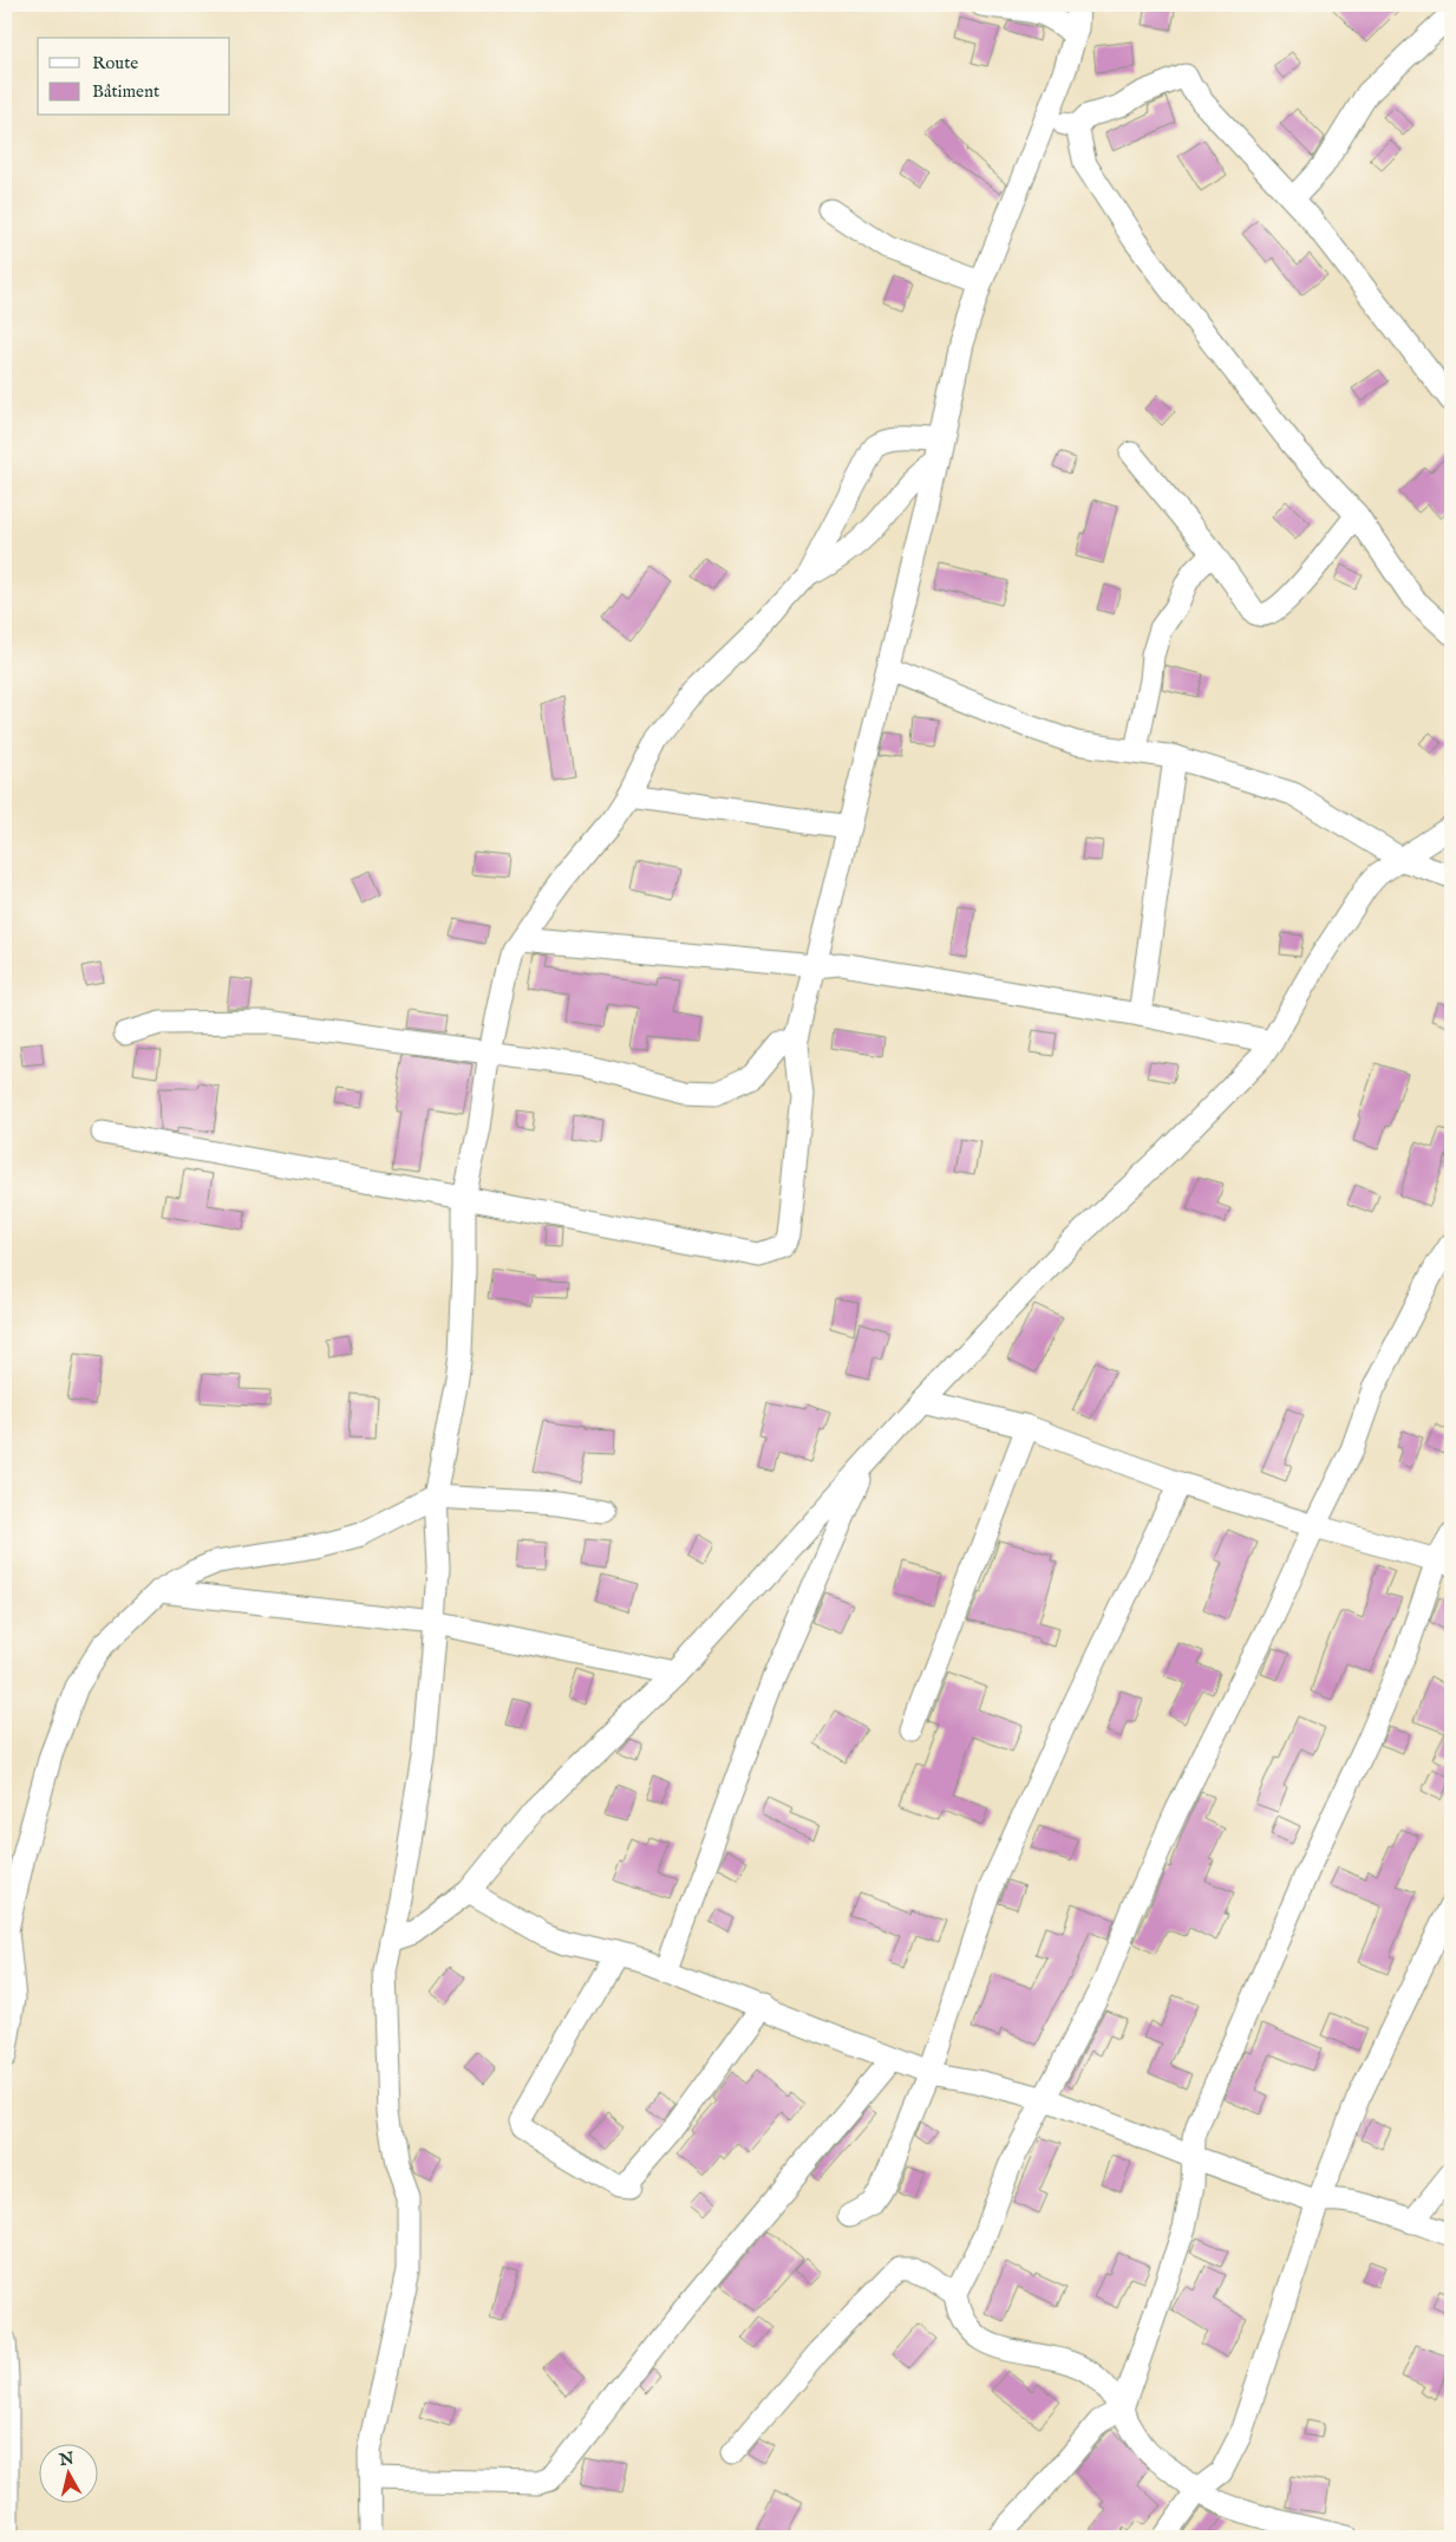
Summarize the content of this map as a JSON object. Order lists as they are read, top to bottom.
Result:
{
  "legend": ["Route", "Bâtiment"],
  "north": "top"
}
